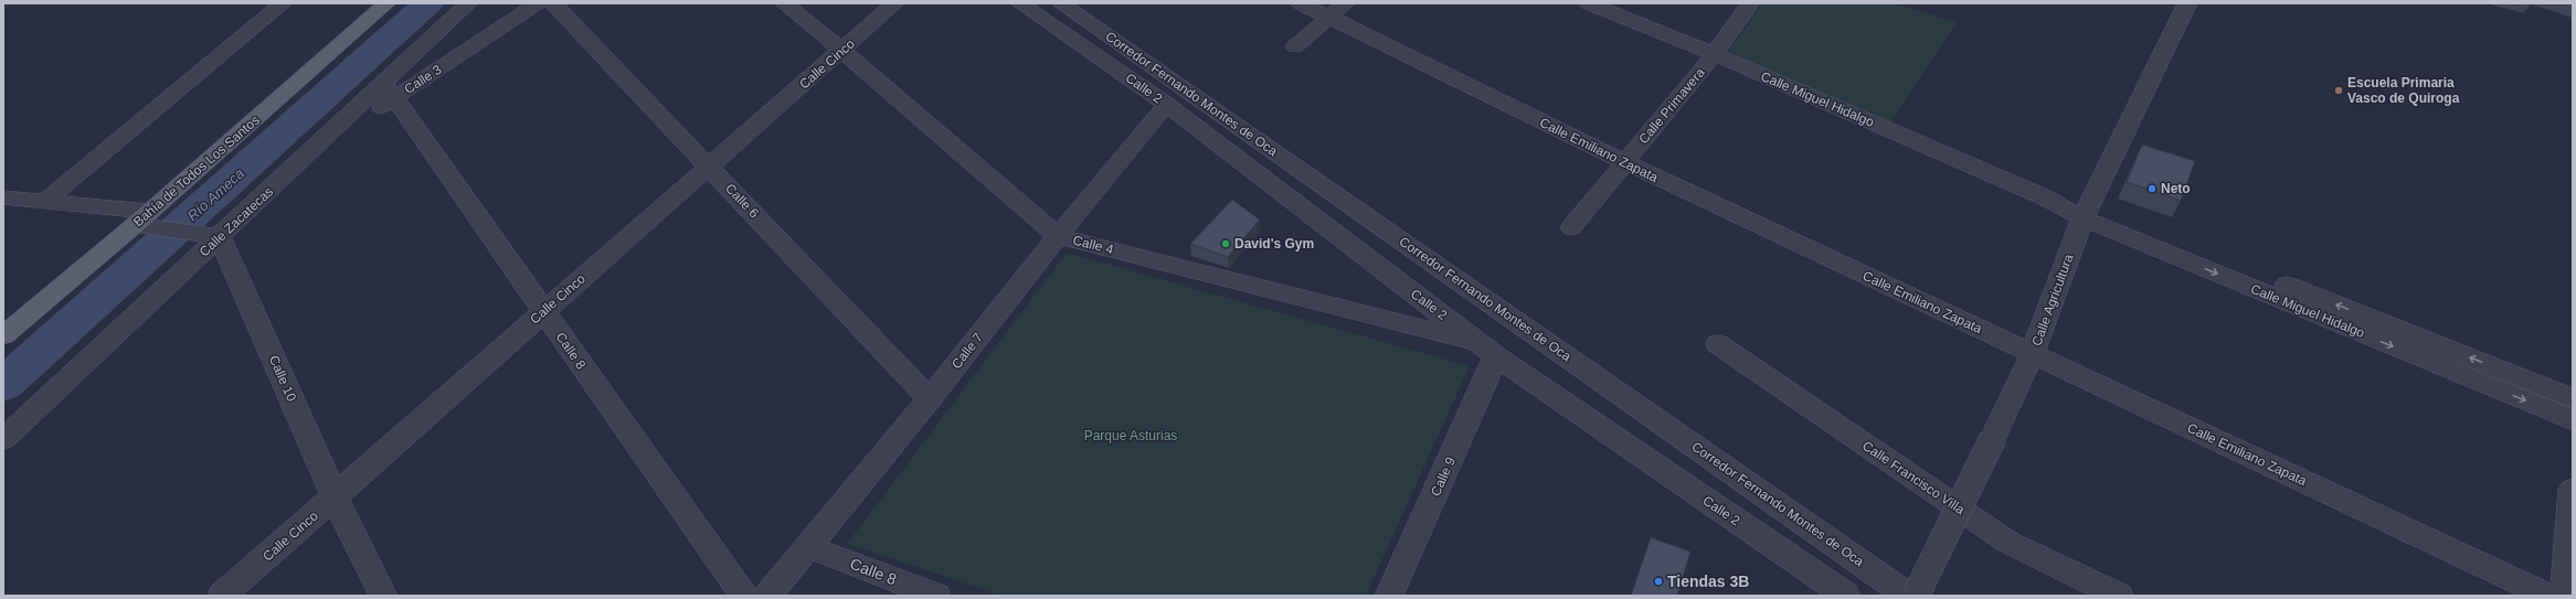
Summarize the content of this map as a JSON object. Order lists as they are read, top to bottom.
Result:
{
  "streets": {
    "main road": ["Bahía de Todos Los Santos"],
    "street": [
      "Calle Cinco",
      "Calle 3",
      "Calle 2",
      "Corredor Fernando Montes de Oca",
      "Calle Miguel Hidalgo",
      "Calle Primavera",
      "Calle Emiliano Zapata",
      "Calle 6",
      "Calle Zacatecas",
      "Calle 4",
      "Calle Agricultura",
      "Calle 8",
      "Calle 7",
      "Calle 10",
      "Calle 9",
      "Calle Francisco Villa"
    ]
  },
  "crossings": [
    ["Calle Cinco", "Calle 6"],
    ["Calle Cinco", "Calle 4"],
    ["Calle Cinco", "Calle 8"],
    ["Calle Cinco", "Calle 10"],
    ["Calle 3", "Calle Zacatecas"],
    ["Calle 3", "Calle 8"],
    ["Calle 2", "Calle 4"],
    ["Calle 2", "Calle 7"],
    ["Calle 2", "Calle 9"],
    ["Calle Miguel Hidalgo", "Calle Primavera"],
    ["Calle Miguel Hidalgo", "Calle Agricultura"],
    ["Calle Primavera", "Calle Emiliano Zapata"],
    ["Calle Emiliano Zapata", "Calle Agricultura"],
    ["Calle 6", "Calle 7"],
    ["Calle Zacatecas", "Calle 8"],
    ["Calle Zacatecas", "Calle 10"],
    ["Calle 4", "Calle 7"],
    ["Calle 4", "Calle 9"],
    ["Calle 8", "Calle 7"]
  ],
  "water": ["Río Ameca"],
  "parks": ["Parque Asturias"],
  "places": [
    "Escuela Primaria Vasco de Quiroga",
    "Neto",
    "David's Gym",
    "Tiendas 3B"
  ]
}
